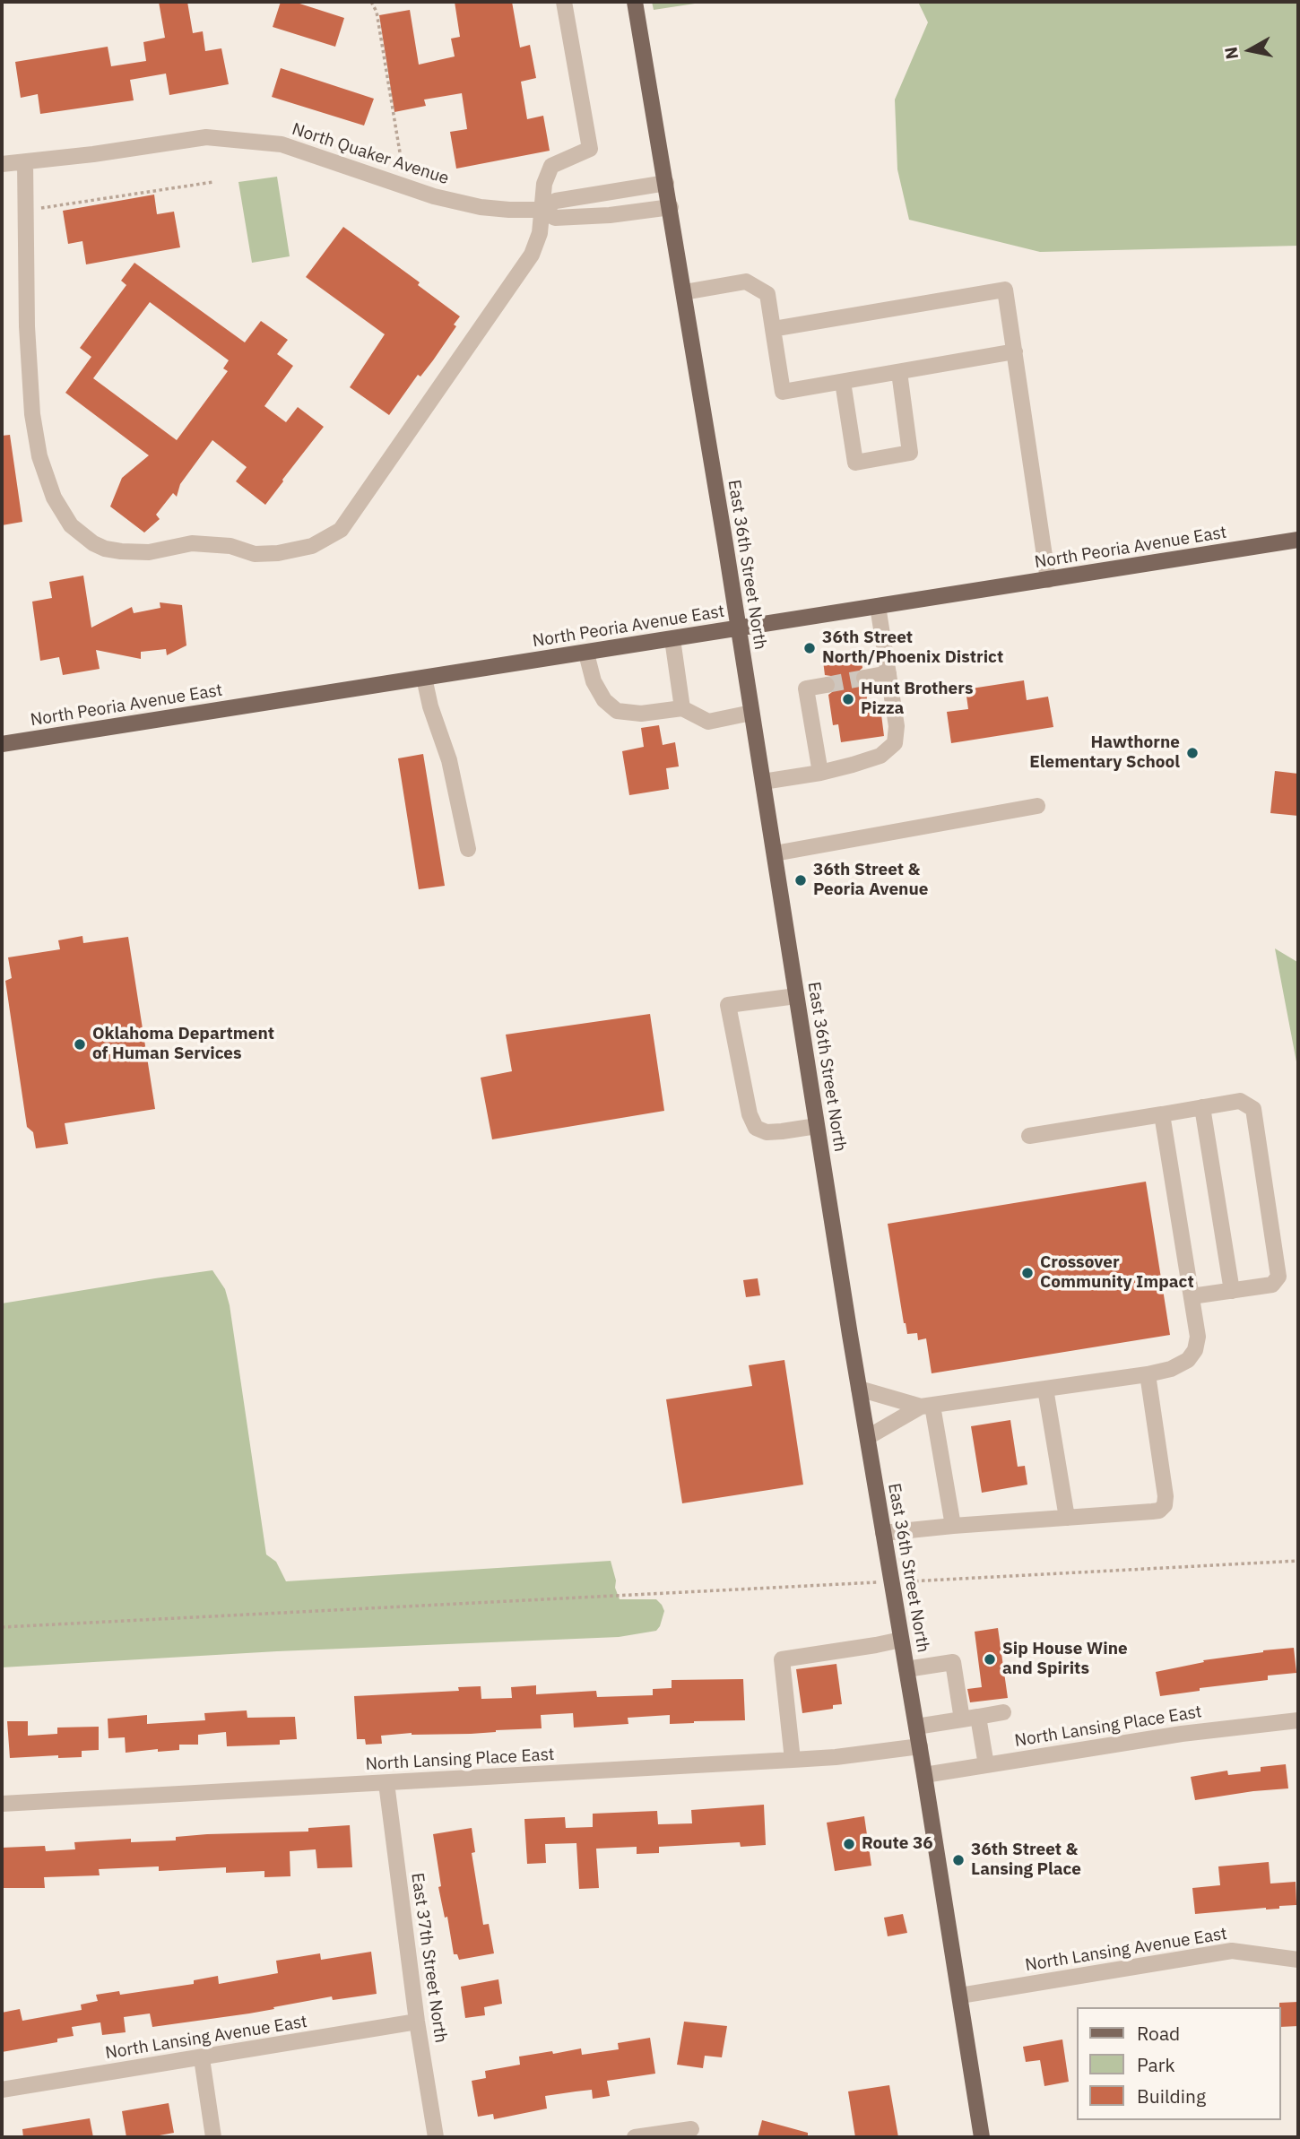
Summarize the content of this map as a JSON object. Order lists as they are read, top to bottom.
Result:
{
  "streets": {
    "main road": ["North Peoria Avenue East", "East 36th Street North"],
    "street": [
      "North Quaker Avenue",
      "North Lansing Place East",
      "North Lansing Avenue East",
      "East 37th Street North"
    ]
  },
  "crossings": [
    ["North Quaker Avenue", "East 36th Street North"],
    ["North Peoria Avenue East", "East 36th Street North"],
    ["East 36th Street North", "North Lansing Place East"],
    ["East 36th Street North", "North Lansing Avenue East"],
    ["North Lansing Place East", "East 37th Street North"],
    ["North Lansing Avenue East", "East 37th Street North"]
  ],
  "places": [
    "36th Street North/Phoenix District",
    "Hunt Brothers Pizza",
    "Hawthorne Elementary School",
    "36th Street & Peoria Avenue",
    "Oklahoma Department of Human Services",
    "Crossover Community Impact",
    "Sip House Wine and Spirits",
    "Route 36",
    "36th Street & Lansing Place"
  ],
  "legend": ["Road", "Park", "Building"],
  "north": "left"
}
